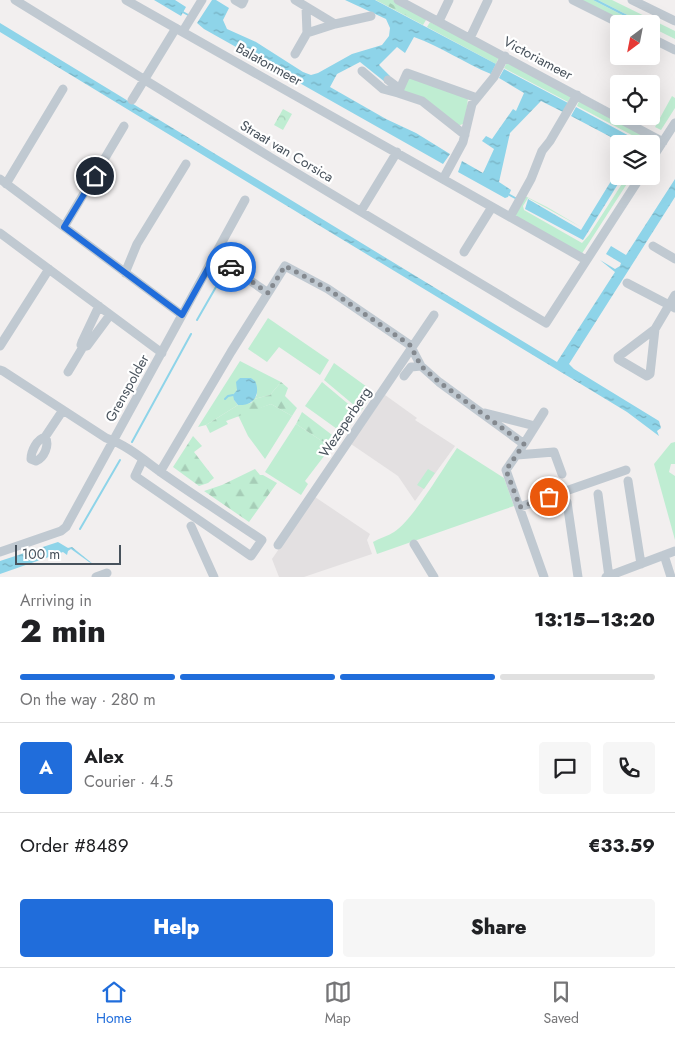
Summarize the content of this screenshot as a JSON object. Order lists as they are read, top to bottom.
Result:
{
  "streets": {
    "street": [
      "Victoriameer",
      "Balatonmeer",
      "Straat van Corsica",
      "Grenspolder",
      "Wezeperberg"
    ]
  },
  "crossings": [
    ["Balatonmeer", "Straat van Corsica"]
  ],
  "scale_bar": "100 m",
  "north": "bottom left",
  "page": {
    "scale": "100 m",
    "heading": ["2 min", "Arriving in", "13:15–13:20"],
    "panel": [
      "Alex",
      "Courier · 4.5",
      "Order #8489",
      "€33.59"
    ],
    "bar": "On the way · 280 m",
    "round": "A",
    "buttons": ["Help", "Share"],
    "tabs": ["Home", "Map", "Saved"]
  }
}
